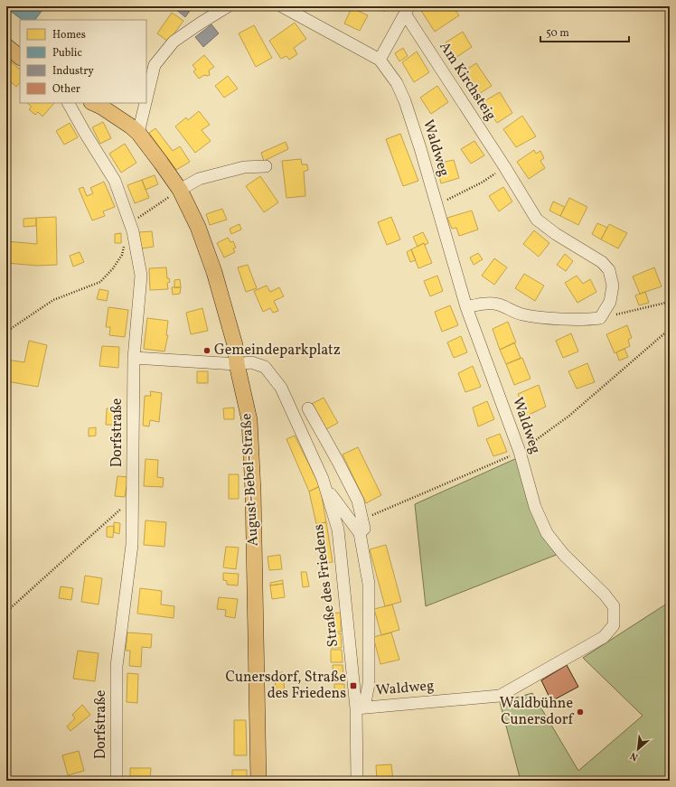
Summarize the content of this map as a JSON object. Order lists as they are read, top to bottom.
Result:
{
  "streets": {
    "main road": ["August-Bebel-Straße"],
    "street": [
      "Am Kirchsteig",
      "Waldweg",
      "Dorfstraße",
      "Straße des Friedens"
    ]
  },
  "crossings": [
    ["Waldweg", "Straße des Friedens"],
    ["Dorfstraße", "Straße des Friedens"],
    ["August-Bebel-Straße", "Straße des Friedens"]
  ],
  "places": {
    "other": ["Gemeindeparkplatz", "Waldbühne Cunersdorf"],
    "transit": ["Cunersdorf, Straße des Friedens"]
  },
  "legend": [
    "Homes",
    "Public",
    "Industry",
    "Other"
  ],
  "scale_bar": "50 m",
  "north": "bottom left"
}
